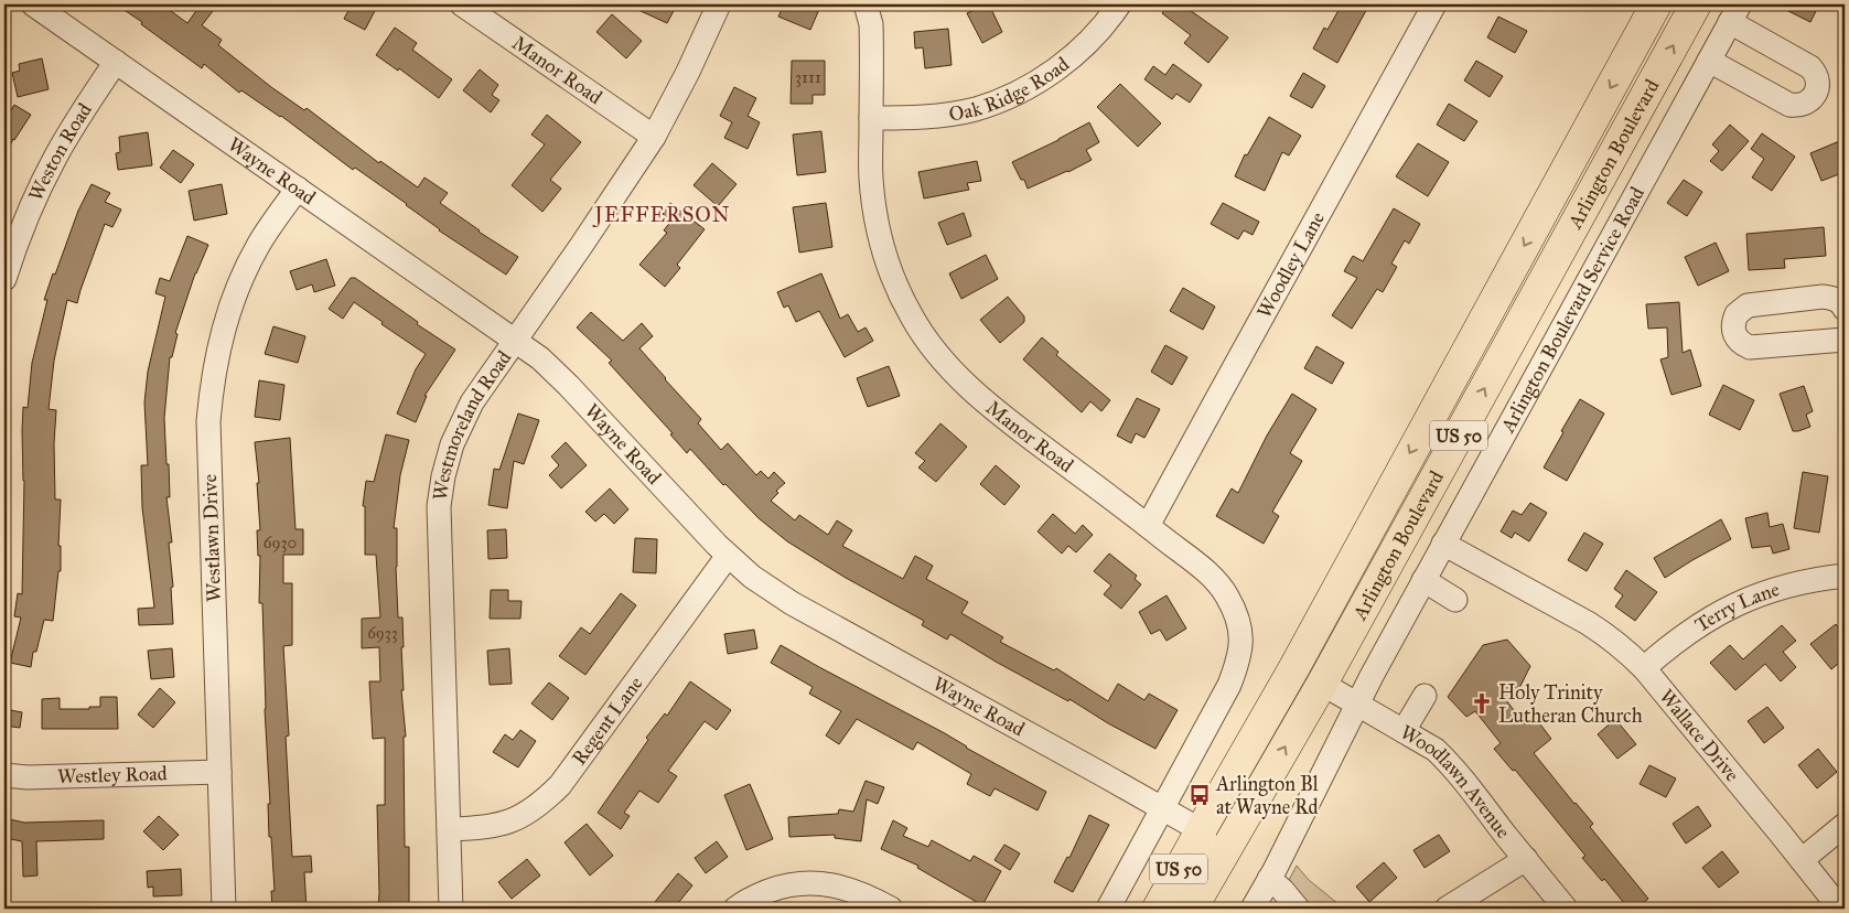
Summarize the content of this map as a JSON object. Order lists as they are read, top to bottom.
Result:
{
  "streets": {
    "highway": ["Arlington Boulevard", "US 50"],
    "street": [
      "Manor Road",
      "Oak Ridge Road",
      "Weston Road",
      "Wayne Road",
      "Woodley Lane",
      "Arlington Boulevard Service Road",
      "Westmoreland Road",
      "Westlawn Drive",
      "Terry Lane",
      "Regent Lane",
      "Wallace Drive",
      "Westley Road",
      "Woodlawn Avenue"
    ]
  },
  "crossings": [
    ["Manor Road", "Oak Ridge Road"],
    ["Manor Road", "Wayne Road"],
    ["Manor Road", "Woodley Lane"],
    ["Manor Road", "Westmoreland Road"],
    ["Weston Road", "Wayne Road"],
    ["Arlington Boulevard", "Wayne Road"],
    ["Arlington Boulevard", "Woodlawn Avenue"],
    ["Wayne Road", "Westmoreland Road"],
    ["Wayne Road", "Westlawn Drive"],
    ["Wayne Road", "Regent Lane"],
    ["Arlington Boulevard Service Road", "Wallace Drive"],
    ["Arlington Boulevard Service Road", "Woodlawn Avenue"],
    ["Westmoreland Road", "Regent Lane"],
    ["Westlawn Drive", "Westley Road"],
    ["Terry Lane", "Wallace Drive"]
  ],
  "districts": ["JEFFERSON"],
  "places": {
    "church": ["Holy Trinity Lutheran Church"],
    "bus stop": ["Arlington Bl at Wayne Rd"]
  },
  "house_numbers": ["3111", "6930", "6933"]
}
